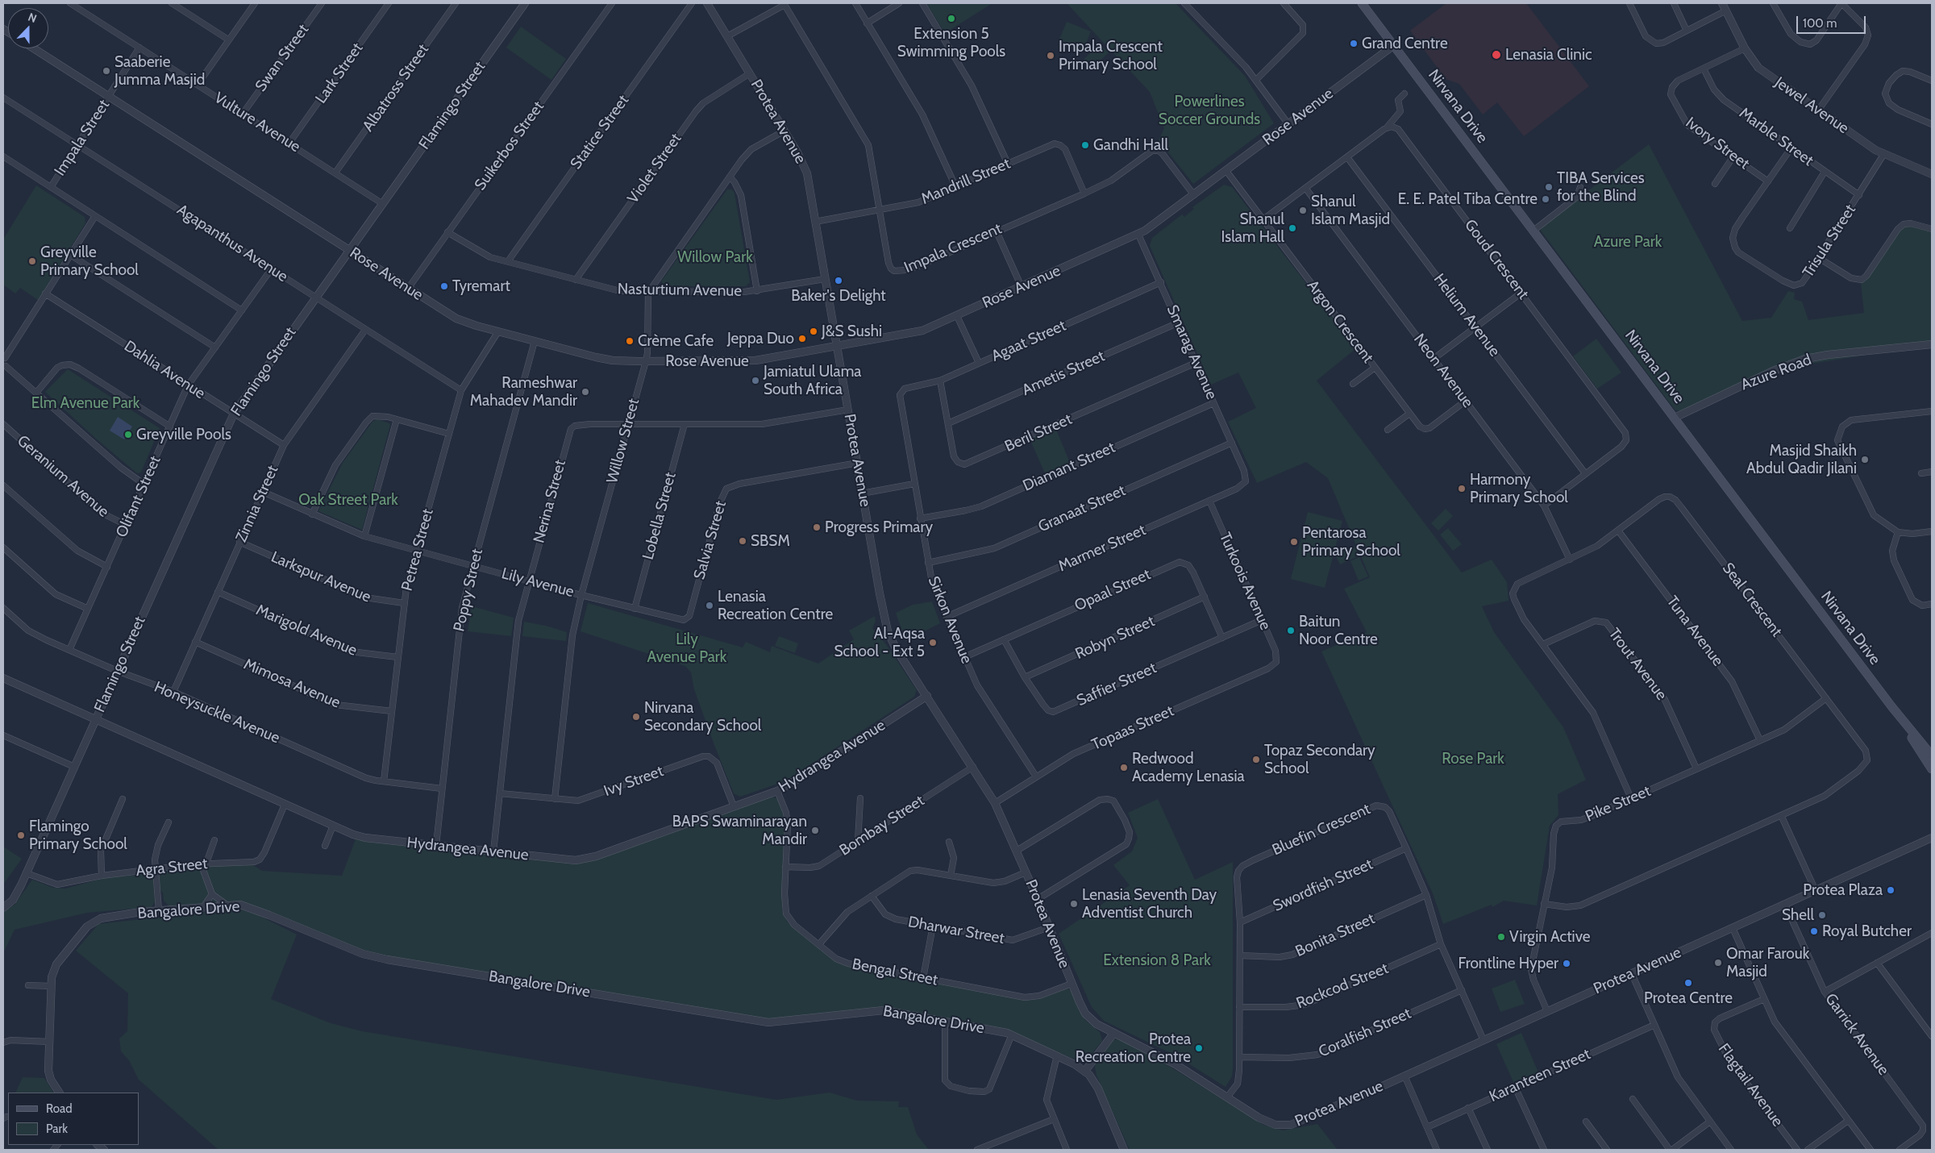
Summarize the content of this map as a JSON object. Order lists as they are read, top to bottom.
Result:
{
  "streets": {
    "main road": ["Nirvana Drive"],
    "street": [
      "Swan Street",
      "Lark Street",
      "Albatross Street",
      "Flamingo Street",
      "Jewel Avenue",
      "Rose Avenue",
      "Protea Avenue",
      "Vulture Avenue",
      "Statice Street",
      "Marble Street",
      "Impala Street",
      "Ivory Street",
      "Suikerbos Street",
      "Violet Street",
      "Mandrill Street",
      "Trisula Street",
      "Agapanthus Avenue",
      "Impala Crescent",
      "Goud Crescent",
      "Nasturtium Avenue",
      "Helium Avenue",
      "Argon Crescent",
      "Agaat Street",
      "Smarag Avenue",
      "Dahlia Avenue",
      "Neon Avenue",
      "Azure Road",
      "Ametis Street",
      "Beril Street",
      "Willow Street",
      "Diamant Street",
      "Geranium Avenue",
      "Olifant Street",
      "Nerina Street",
      "Zinnia Street",
      "Granaat Street",
      "Lobella Street",
      "Salvia Street",
      "Marmer Street",
      "Petrea Street",
      "Larkspur Avenue",
      "Turkoois Avenue",
      "Lily Avenue",
      "Poppy Street",
      "Opaal Street",
      "Seal Crescent",
      "Sirkon Avenue",
      "Marigold Avenue",
      "Tuna Avenue",
      "Robyn Street",
      "Trout Avenue",
      "Mimosa Avenue",
      "Saffier Street",
      "Honeysuckle Avenue",
      "Topaas Street",
      "Hydrangea Avenue",
      "Ivy Street",
      "Pike Street",
      "Bombay Street",
      "Bluefin Crescent",
      "Agra Street",
      "Swordfish Street",
      "Bangalore Drive",
      "Dharwar Street",
      "Bonita Street",
      "Bengal Street",
      "Rockcod Street",
      "Coralfish Street",
      "Garrick Avenue",
      "Karanteen Street",
      "Flagtail Avenue"
    ]
  },
  "crossings": [
    ["Swan Street", "Vulture Avenue"],
    ["Lark Street", "Vulture Avenue"],
    ["Albatross Street", "Vulture Avenue"],
    ["Flamingo Street", "Rose Avenue"],
    ["Flamingo Street", "Vulture Avenue"],
    ["Flamingo Street", "Agapanthus Avenue"],
    ["Flamingo Street", "Dahlia Avenue"],
    ["Flamingo Street", "Honeysuckle Avenue"],
    ["Flamingo Street", "Hydrangea Avenue"],
    ["Flamingo Street", "Agra Street"],
    ["Jewel Avenue", "Ivory Street"],
    ["Jewel Avenue", "Trisula Street"],
    ["Nirvana Drive", "Rose Avenue"],
    ["Nirvana Drive", "Azure Road"],
    ["Rose Avenue", "Protea Avenue"],
    ["Rose Avenue", "Impala Street"],
    ["Rose Avenue", "Suikerbos Street"],
    ["Rose Avenue", "Impala Crescent"],
    ["Rose Avenue", "Argon Crescent"],
    ["Rose Avenue", "Smarag Avenue"],
    ["Rose Avenue", "Willow Street"],
    ["Rose Avenue", "Petrea Street"],
    ["Rose Avenue", "Poppy Street"],
    ["Protea Avenue", "Violet Street"],
    ["Protea Avenue", "Mandrill Street"],
    ["Protea Avenue", "Nasturtium Avenue"],
    ["Protea Avenue", "Nerina Street"],
    ["Protea Avenue", "Salvia Street"],
    ["Protea Avenue", "Topaas Street"],
    ["Protea Avenue", "Hydrangea Avenue"],
    ["Protea Avenue", "Pike Street"],
    ["Protea Avenue", "Bombay Street"],
    ["Protea Avenue", "Bluefin Crescent"],
    ["Protea Avenue", "Dharwar Street"],
    ["Protea Avenue", "Bengal Street"],
    ["Protea Avenue", "Garrick Avenue"],
    ["Vulture Avenue", "Impala Street"],
    ["Statice Street", "Nasturtium Avenue"],
    ["Marble Street", "Ivory Street"],
    ["Marble Street", "Trisula Street"],
    ["Impala Street", "Agapanthus Avenue"],
    ["Ivory Street", "Trisula Street"],
    ["Suikerbos Street", "Nasturtium Avenue"],
    ["Violet Street", "Nasturtium Avenue"],
    ["Mandrill Street", "Impala Crescent"],
    ["Agapanthus Avenue", "Olifant Street"],
    ["Agapanthus Avenue", "Zinnia Street"],
    ["Agapanthus Avenue", "Petrea Street"],
    ["Goud Crescent", "Helium Avenue"],
    ["Goud Crescent", "Neon Avenue"],
    ["Nasturtium Avenue", "Willow Street"],
    ["Argon Crescent", "Neon Avenue"],
    ["Agaat Street", "Smarag Avenue"],
    ["Agaat Street", "Beril Street"],
    ["Agaat Street", "Sirkon Avenue"],
    ["Smarag Avenue", "Ametis Street"],
    ["Smarag Avenue", "Beril Street"],
    ["Smarag Avenue", "Diamant Street"],
    ["Smarag Avenue", "Granaat Street"],
    ["Smarag Avenue", "Marmer Street"],
    ["Dahlia Avenue", "Olifant Street"],
    ["Dahlia Avenue", "Zinnia Street"],
    ["Neon Avenue", "Seal Crescent"],
    ["Ametis Street", "Beril Street"],
    ["Willow Street", "Nerina Street"],
    ["Willow Street", "Lily Avenue"],
    ["Willow Street", "Ivy Street"],
    ["Diamant Street", "Sirkon Avenue"],
    ["Geranium Avenue", "Olifant Street"],
    ["Olifant Street", "Honeysuckle Avenue"],
    ["Nerina Street", "Lobella Street"],
    ["Nerina Street", "Lily Avenue"],
    ["Nerina Street", "Hydrangea Avenue"],
    ["Nerina Street", "Ivy Street"],
    ["Zinnia Street", "Larkspur Avenue"],
    ["Zinnia Street", "Lily Avenue"],
    ["Zinnia Street", "Marigold Avenue"],
    ["Zinnia Street", "Mimosa Avenue"],
    ["Zinnia Street", "Honeysuckle Avenue"],
    ["Granaat Street", "Sirkon Avenue"],
    ["Lobella Street", "Lily Avenue"],
    ["Salvia Street", "Lily Avenue"],
    ["Marmer Street", "Turkoois Avenue"],
    ["Marmer Street", "Sirkon Avenue"],
    ["Petrea Street", "Larkspur Avenue"],
    ["Petrea Street", "Lily Avenue"],
    ["Petrea Street", "Marigold Avenue"],
    ["Petrea Street", "Mimosa Avenue"],
    ["Petrea Street", "Honeysuckle Avenue"],
    ["Turkoois Avenue", "Saffier Street"],
    ["Turkoois Avenue", "Topaas Street"],
    ["Lily Avenue", "Poppy Street"],
    ["Poppy Street", "Honeysuckle Avenue"],
    ["Poppy Street", "Hydrangea Avenue"],
    ["Opaal Street", "Sirkon Avenue"],
    ["Opaal Street", "Robyn Street"],
    ["Opaal Street", "Saffier Street"],
    ["Seal Crescent", "Tuna Avenue"],
    ["Seal Crescent", "Trout Avenue"],
    ["Seal Crescent", "Pike Street"],
    ["Sirkon Avenue", "Topaas Street"],
    ["Tuna Avenue", "Pike Street"],
    ["Robyn Street", "Saffier Street"],
    ["Trout Avenue", "Pike Street"],
    ["Hydrangea Avenue", "Ivy Street"],
    ["Hydrangea Avenue", "Agra Street"],
    ["Hydrangea Avenue", "Bengal Street"],
    ["Bombay Street", "Bengal Street"],
    ["Bluefin Crescent", "Swordfish Street"],
    ["Bluefin Crescent", "Bonita Street"],
    ["Bluefin Crescent", "Rockcod Street"],
    ["Bluefin Crescent", "Coralfish Street"]
  ],
  "parks": [
    "Powerlines Soccer Grounds",
    "Azure Park",
    "Willow Park",
    "Elm Avenue Park",
    "Oak Street Park",
    "Lily Avenue Park",
    "Rose Park",
    "Extension 8 Park"
  ],
  "places": [
    "Extension 5 Swimming Pools",
    "Grand Centre",
    "Lenasia Clinic",
    "Impala Crescent Primary School",
    "Saaberie Jumma Masjid",
    "Gandhi Hall",
    "TIBA Services for the Blind",
    "E. E. Patel Tiba Centre",
    "Shanul Islam Masjid",
    "Shanul Islam Hall",
    "Greyville Primary School",
    "Baker's Delight",
    "Tyremart",
    "J&S Sushi",
    "Jeppa Duo",
    "Crème Cafe",
    "Jamiatul Ulama South Africa",
    "Rameshwar Mahadev Mandir",
    "Greyville Pools",
    "Masjid Shaikh Abdul Qadir Jilani",
    "Harmony Primary School",
    "Progress Primary",
    "SBSM",
    "Pentarosa Primary School",
    "Lenasia Recreation Centre",
    "Baitun Noor Centre",
    "Al-Aqsa School - Ext 5",
    "Nirvana Secondary School",
    "Topaz Secondary School",
    "Redwood Academy Lenasia",
    "BAPS Swaminarayan Mandir",
    "Flamingo Primary School",
    "Protea Plaza",
    "Lenasia Seventh Day Adventist Church",
    "Shell",
    "Royal Butcher",
    "Virgin Active",
    "Omar Farouk Masjid",
    "Frontline Hyper",
    "Protea Centre",
    "Protea Recreation Centre"
  ],
  "legend": ["Road", "Park"],
  "scale_bar": "100 m",
  "north": "top"
}
